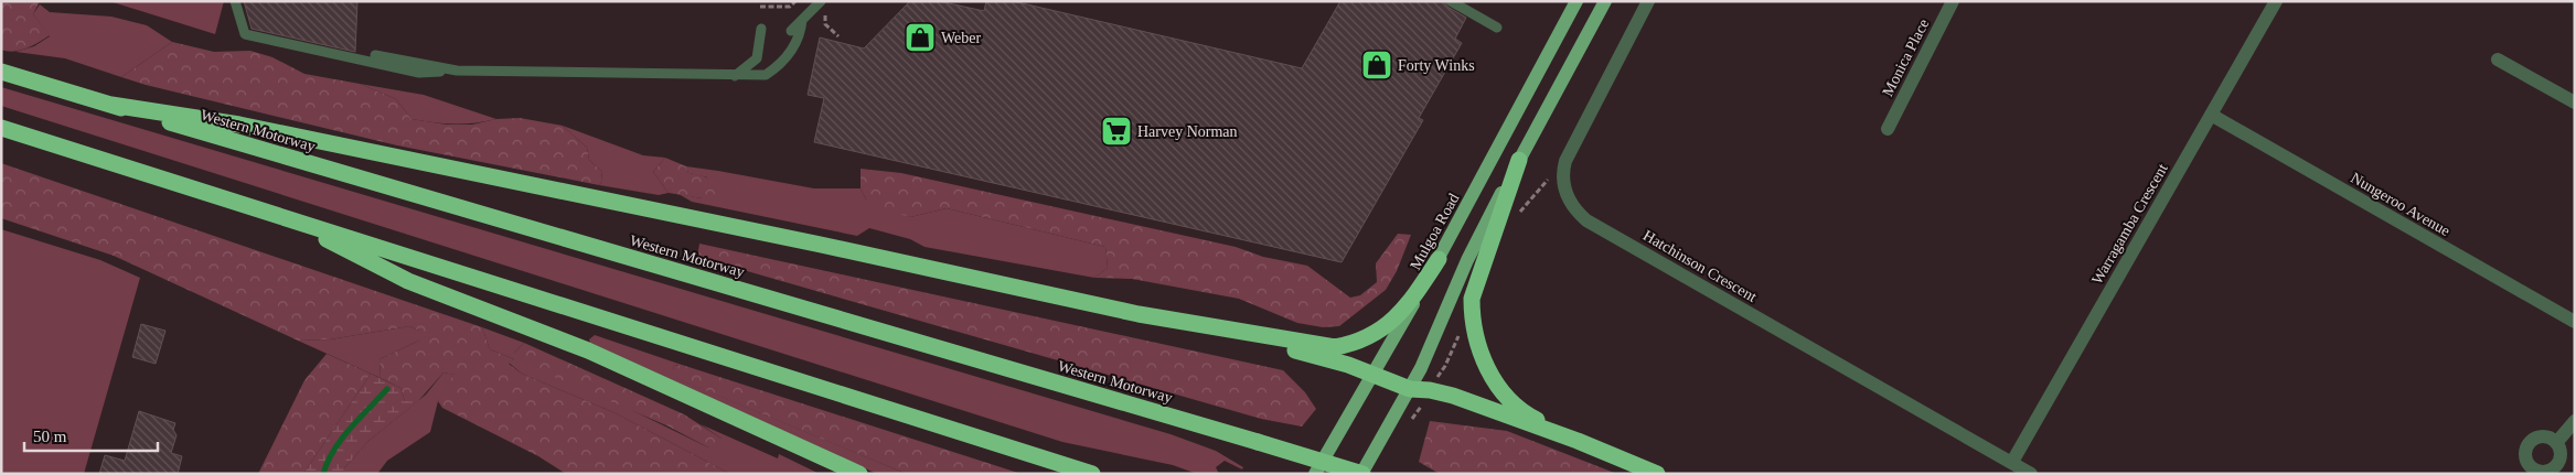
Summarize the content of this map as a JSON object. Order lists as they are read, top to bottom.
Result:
{
  "streets": {
    "highway": ["Western Motorway"],
    "main road": ["Mulgoa Road"],
    "street": [
      "Monica Place",
      "Nungeroo Avenue",
      "Warragamba Crescent",
      "Hatchinson Crescent"
    ]
  },
  "crossings": [
    ["Nungeroo Avenue", "Warragamba Crescent"],
    ["Warragamba Crescent", "Hatchinson Crescent"]
  ],
  "places": {
    "shop": ["Weber", "Forty Winks"],
    "supermarket": ["Harvey Norman"]
  },
  "scale_bar": "50 m"
}
